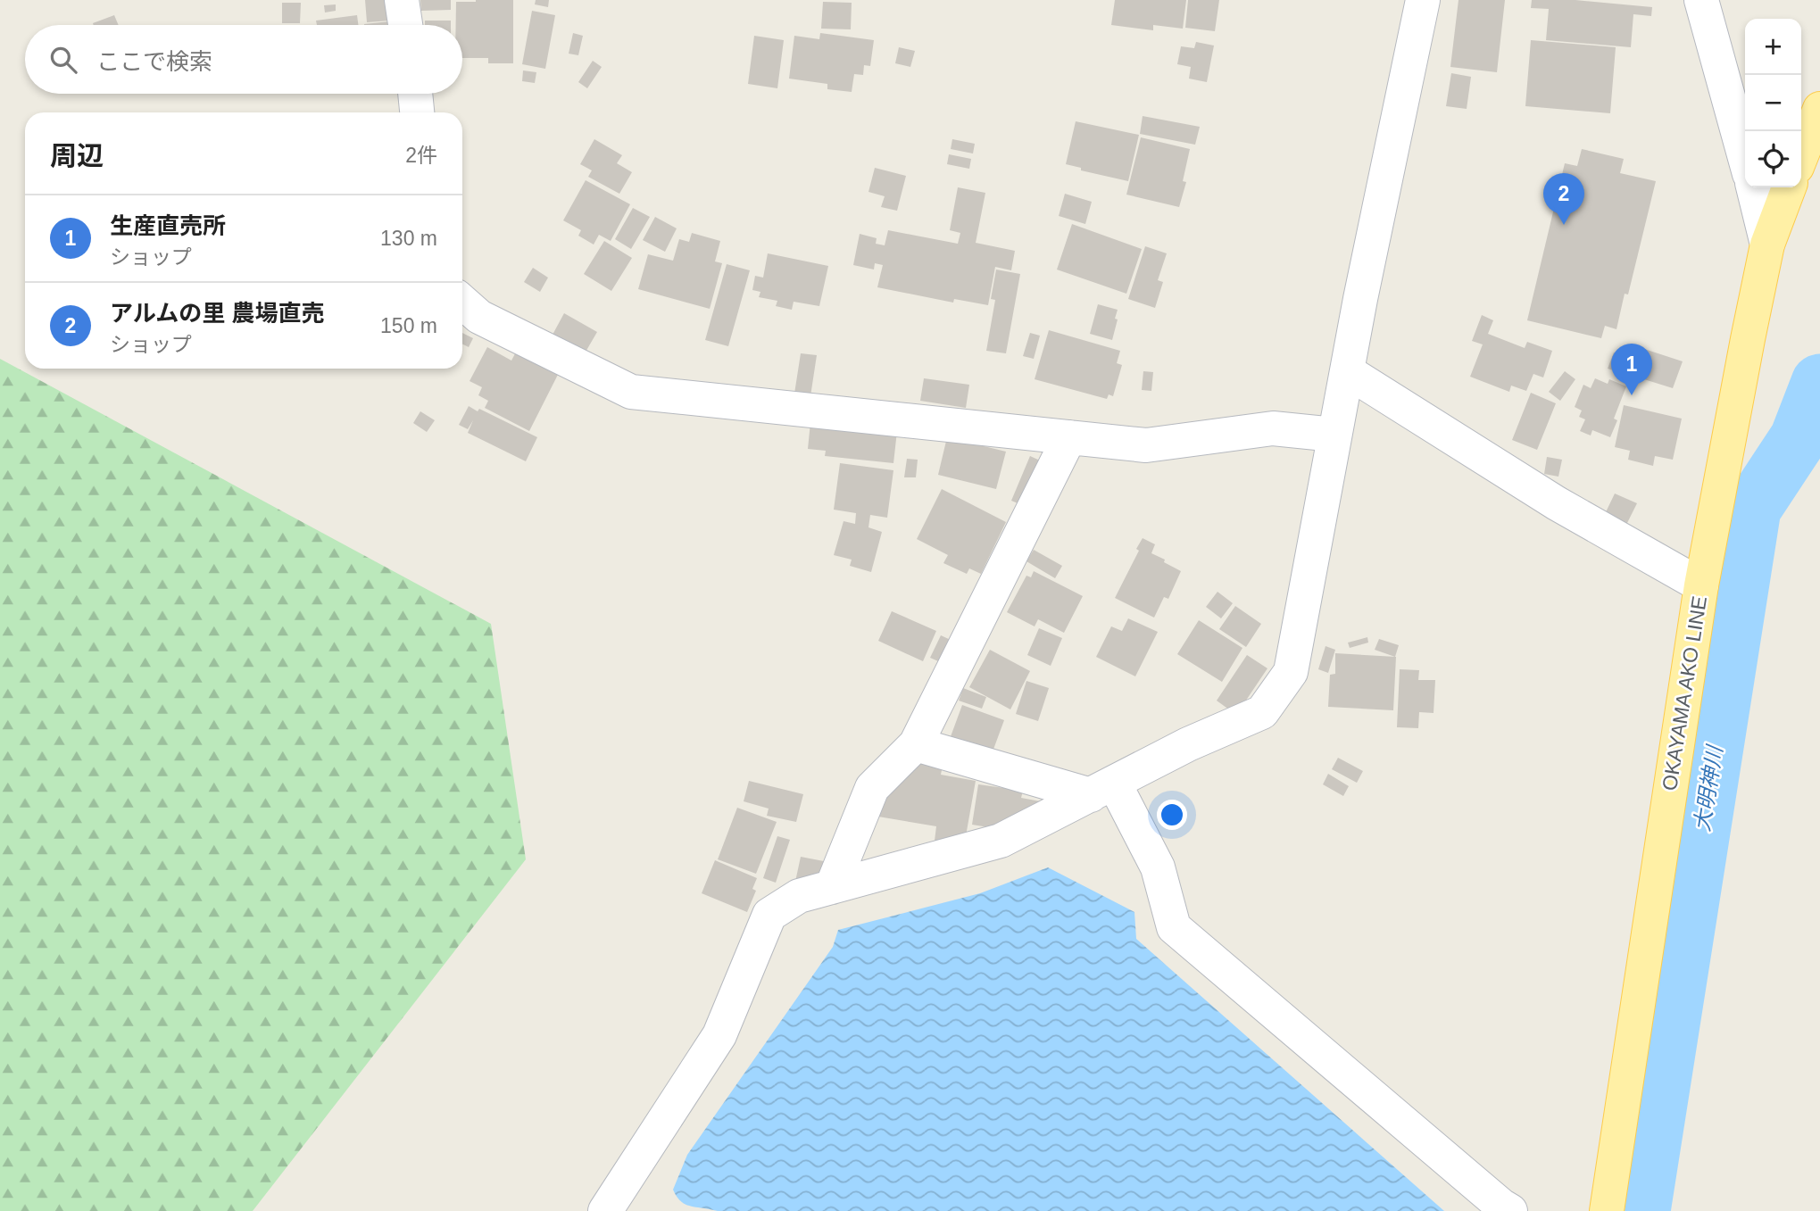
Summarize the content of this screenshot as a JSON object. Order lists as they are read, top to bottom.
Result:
{
  "streets": {
    "main road": ["OKAYAMA AKO LINE"]
  },
  "water": ["大明神川"],
  "page": {
    "map_buttons": ["+", "−"],
    "search": "ここで検索",
    "heading": ["周辺", "2件"],
    "pins": ["2", "1"],
    "list": [
      {
        "mark": "1",
        "name": "生産直売所",
        "note": "ショップ",
        "value": "130 m"
      },
      {
        "mark": "2",
        "name": "アルムの里 農場直売",
        "note": "ショップ",
        "value": "150 m"
      }
    ]
  }
}
